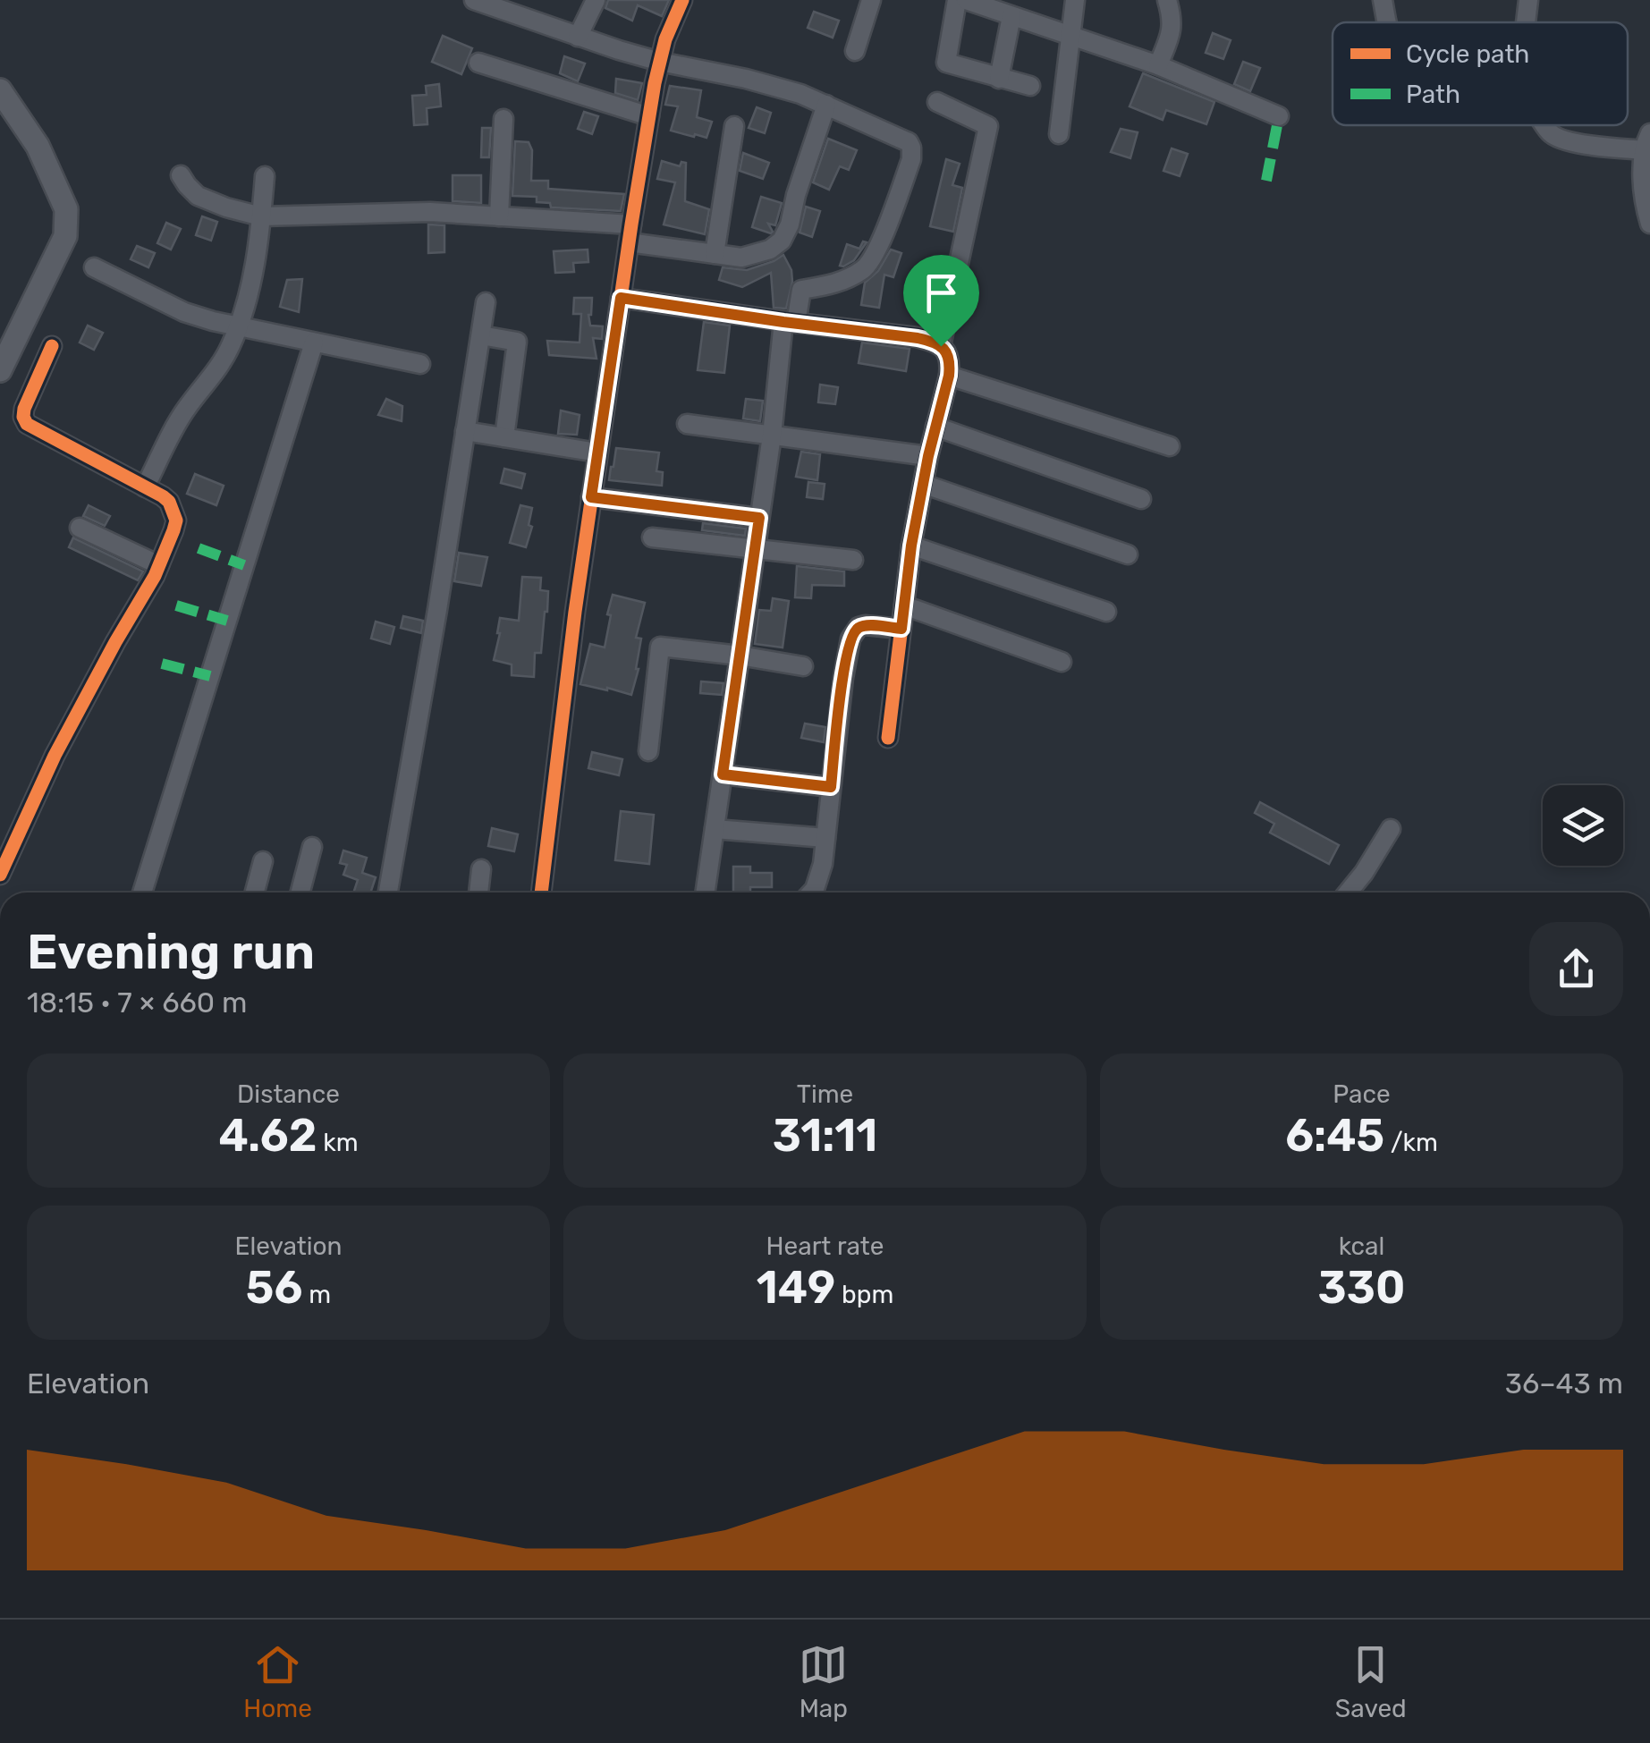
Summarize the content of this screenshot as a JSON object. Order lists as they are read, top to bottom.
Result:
{
  "legend": ["Cycle path", "Path"],
  "page": {
    "heading": ["Evening run", "18:15 · 7 × 660 m"],
    "stats": [
      ["Distance", "4.62 km"],
      ["Time", "31:11"],
      ["Pace", "6:45 /km"],
      ["Elevation", "56 m"],
      ["Heart rate", "149 bpm"],
      ["kcal", "330"]
    ],
    "chart": ["Elevation", "36–43 m"],
    "tabs": ["Home", "Map", "Saved"]
  }
}
